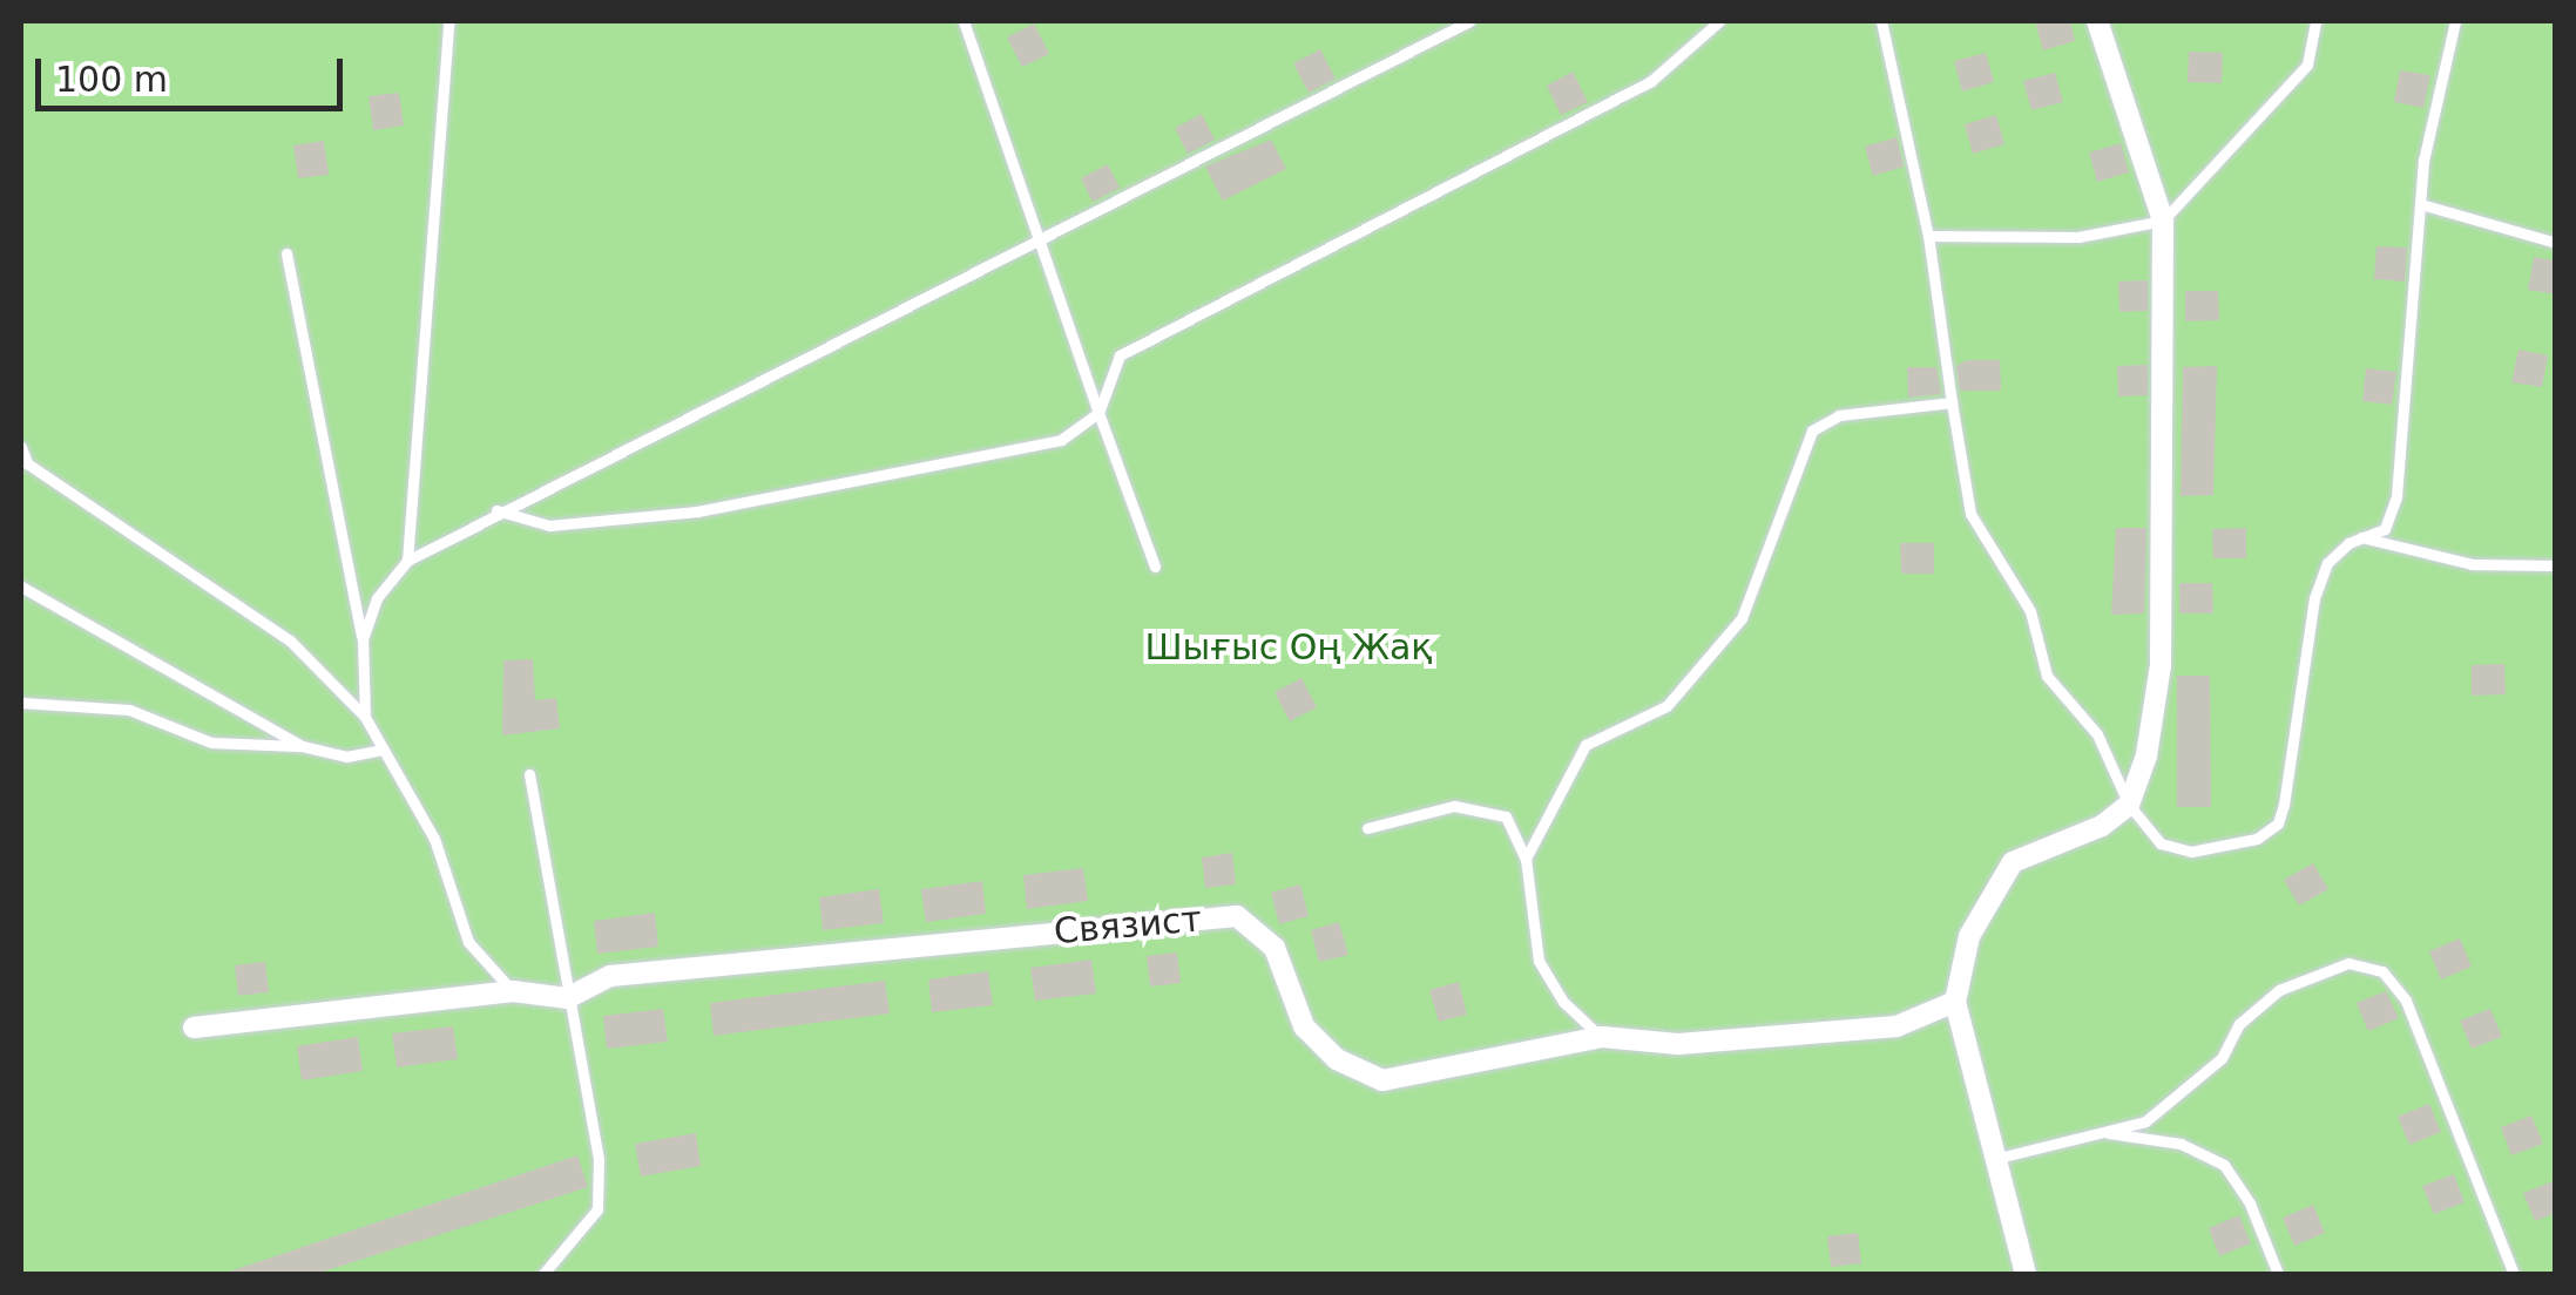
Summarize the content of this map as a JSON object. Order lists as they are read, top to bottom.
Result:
{
  "streets": {
    "street": ["Связист"]
  },
  "parks": ["Шығыс Оң Жақ"],
  "scale_bar": "100 m"
}
